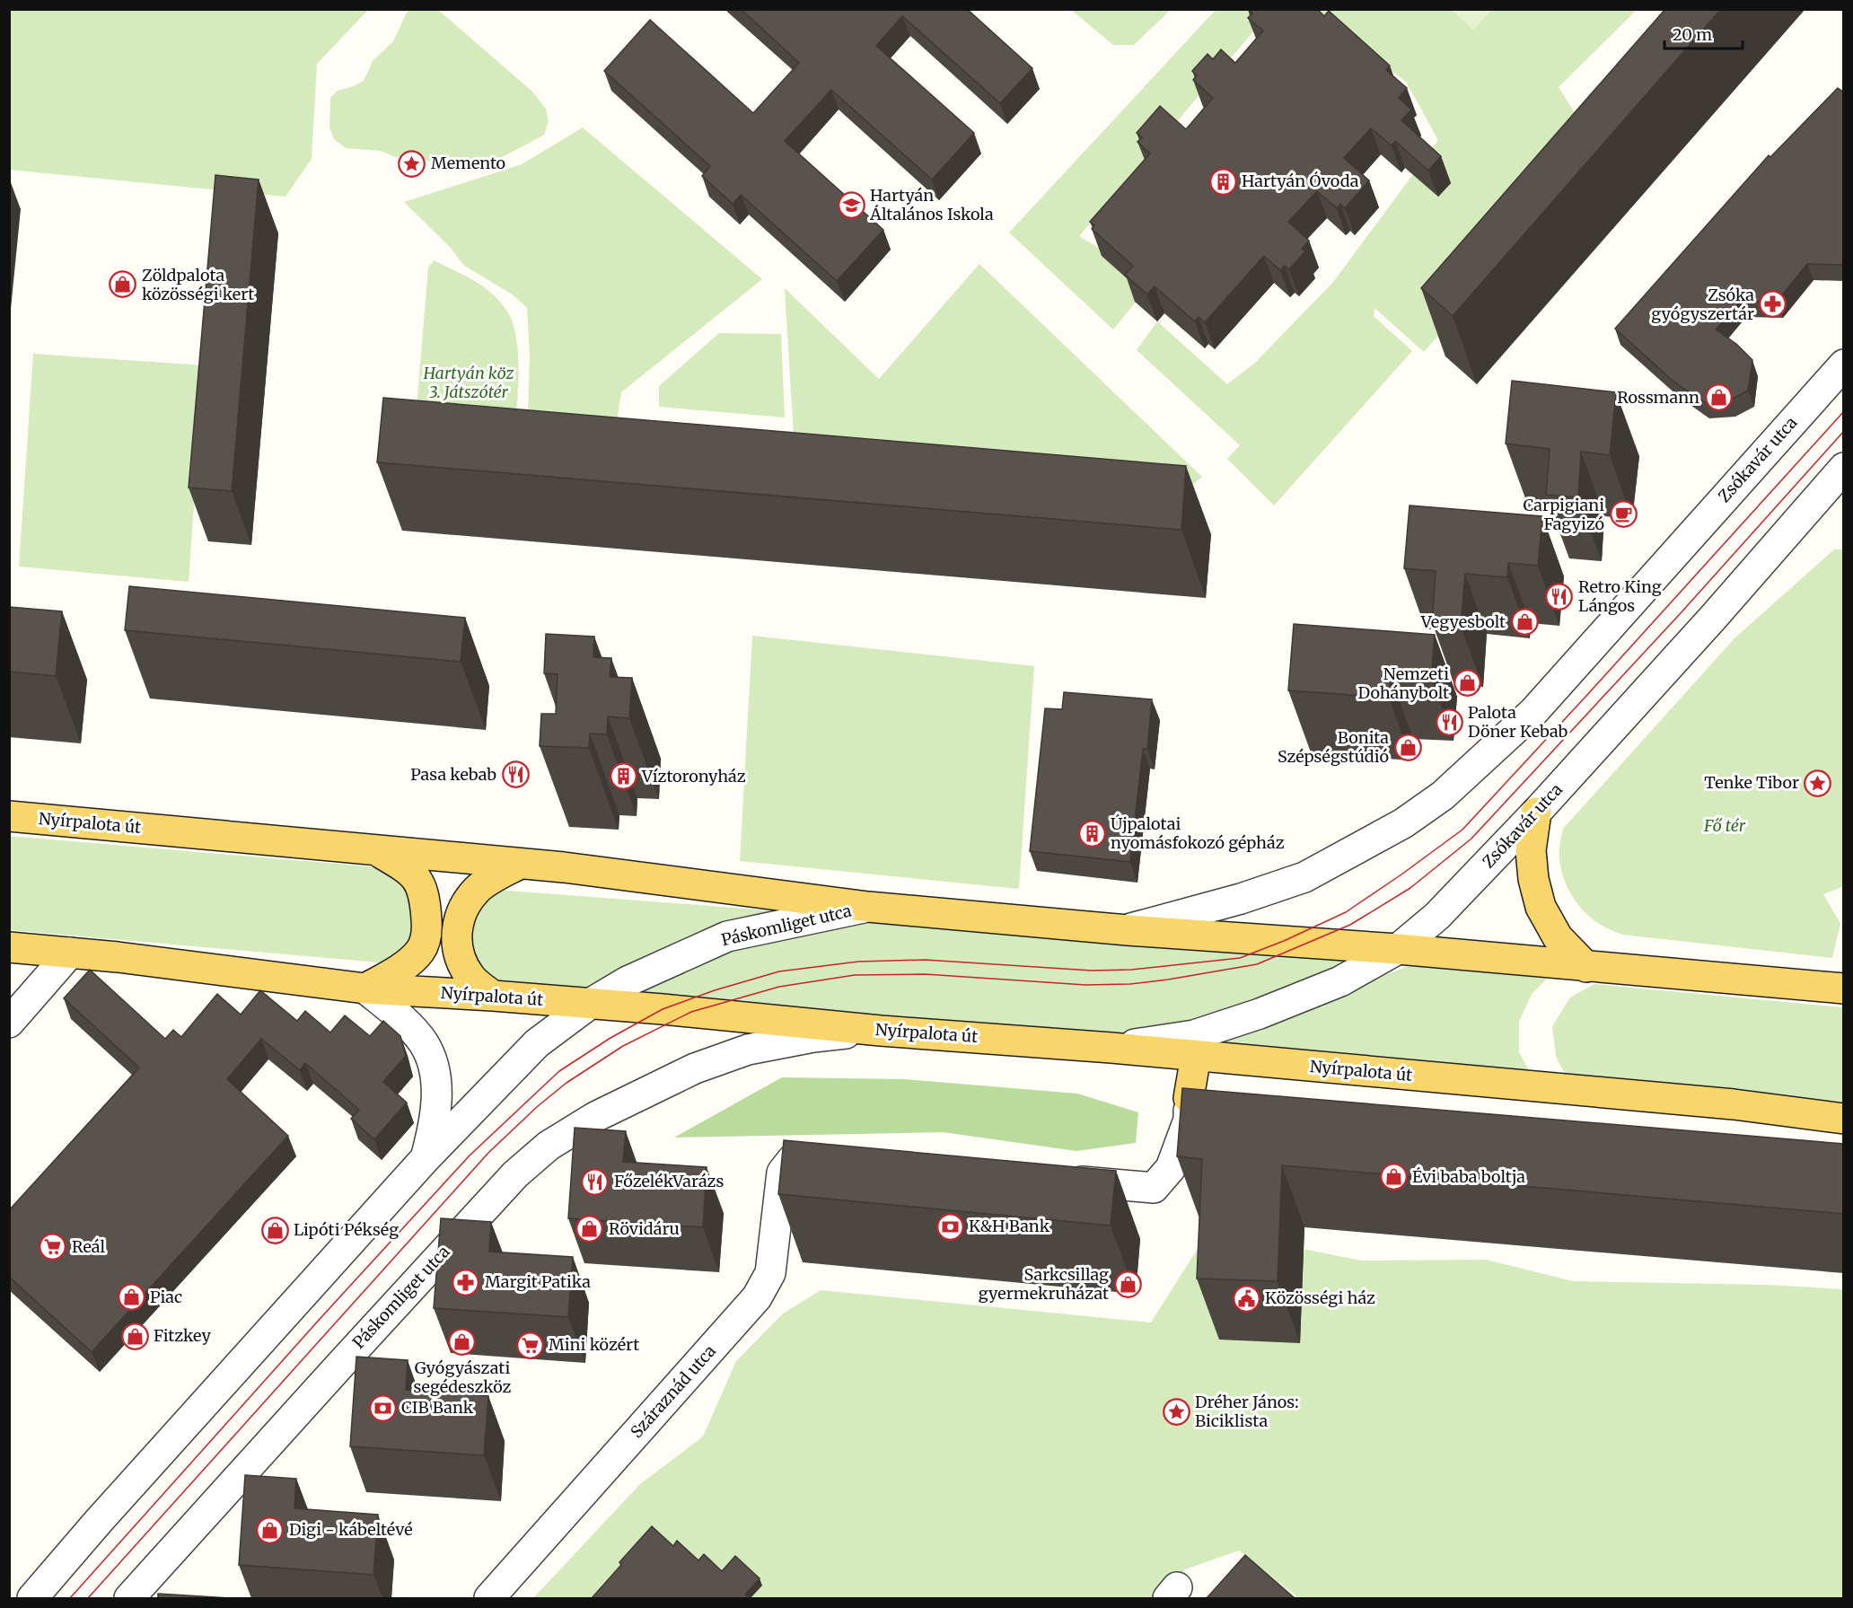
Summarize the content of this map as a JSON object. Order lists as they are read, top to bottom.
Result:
{
  "streets": {
    "main road": ["Nyírpalota út"],
    "street": ["Zsókavár utca", "Páskomliget utca", "Száraznád utca"]
  },
  "crossings": [
    ["Zsókavár utca", "Nyírpalota út"],
    ["Nyírpalota út", "Páskomliget utca"]
  ],
  "parks": ["Hartyán köz 3. Játszótér", "Fő tér"],
  "places": {
    "place": ["Memento", "Tenke Tibor", "Dréher János: Biciklista"],
    "building": ["Hartyán Óvoda", "Víztoronyház", "Újpalotai nyomásfokozó gépház"],
    "school or university": ["Hartyán Általános Iskola"],
    "shop": [
      "Zöldpalota közösségi kert",
      "Rossmann",
      "Vegyesbolt",
      "Nemzeti Dohánybolt",
      "Bonita Szépségstúdió",
      "Évi baba boltja",
      "Rövidáru",
      "Lipóti Pékség",
      "Sarkcsillag gyermekruházat",
      "Piac",
      "Fitzkey",
      "Gyógyászati segédeszköz",
      "Digi - kábeltévé"
    ],
    "pharmacy": ["Zsóka gyógyszertár", "Margit Patika"],
    "cafe": ["Carpigiani Fagyizó"],
    "restaurant": [
      "Retro King Lángos",
      "Palota Döner Kebab",
      "Pasa kebab",
      "FőzelékVarázs"
    ],
    "bank": ["K&H Bank", "CIB Bank"],
    "supermarket": ["Reál", "Mini közért"],
    "public building": ["Közösségi ház"]
  },
  "scale_bar": "20 m"
}
